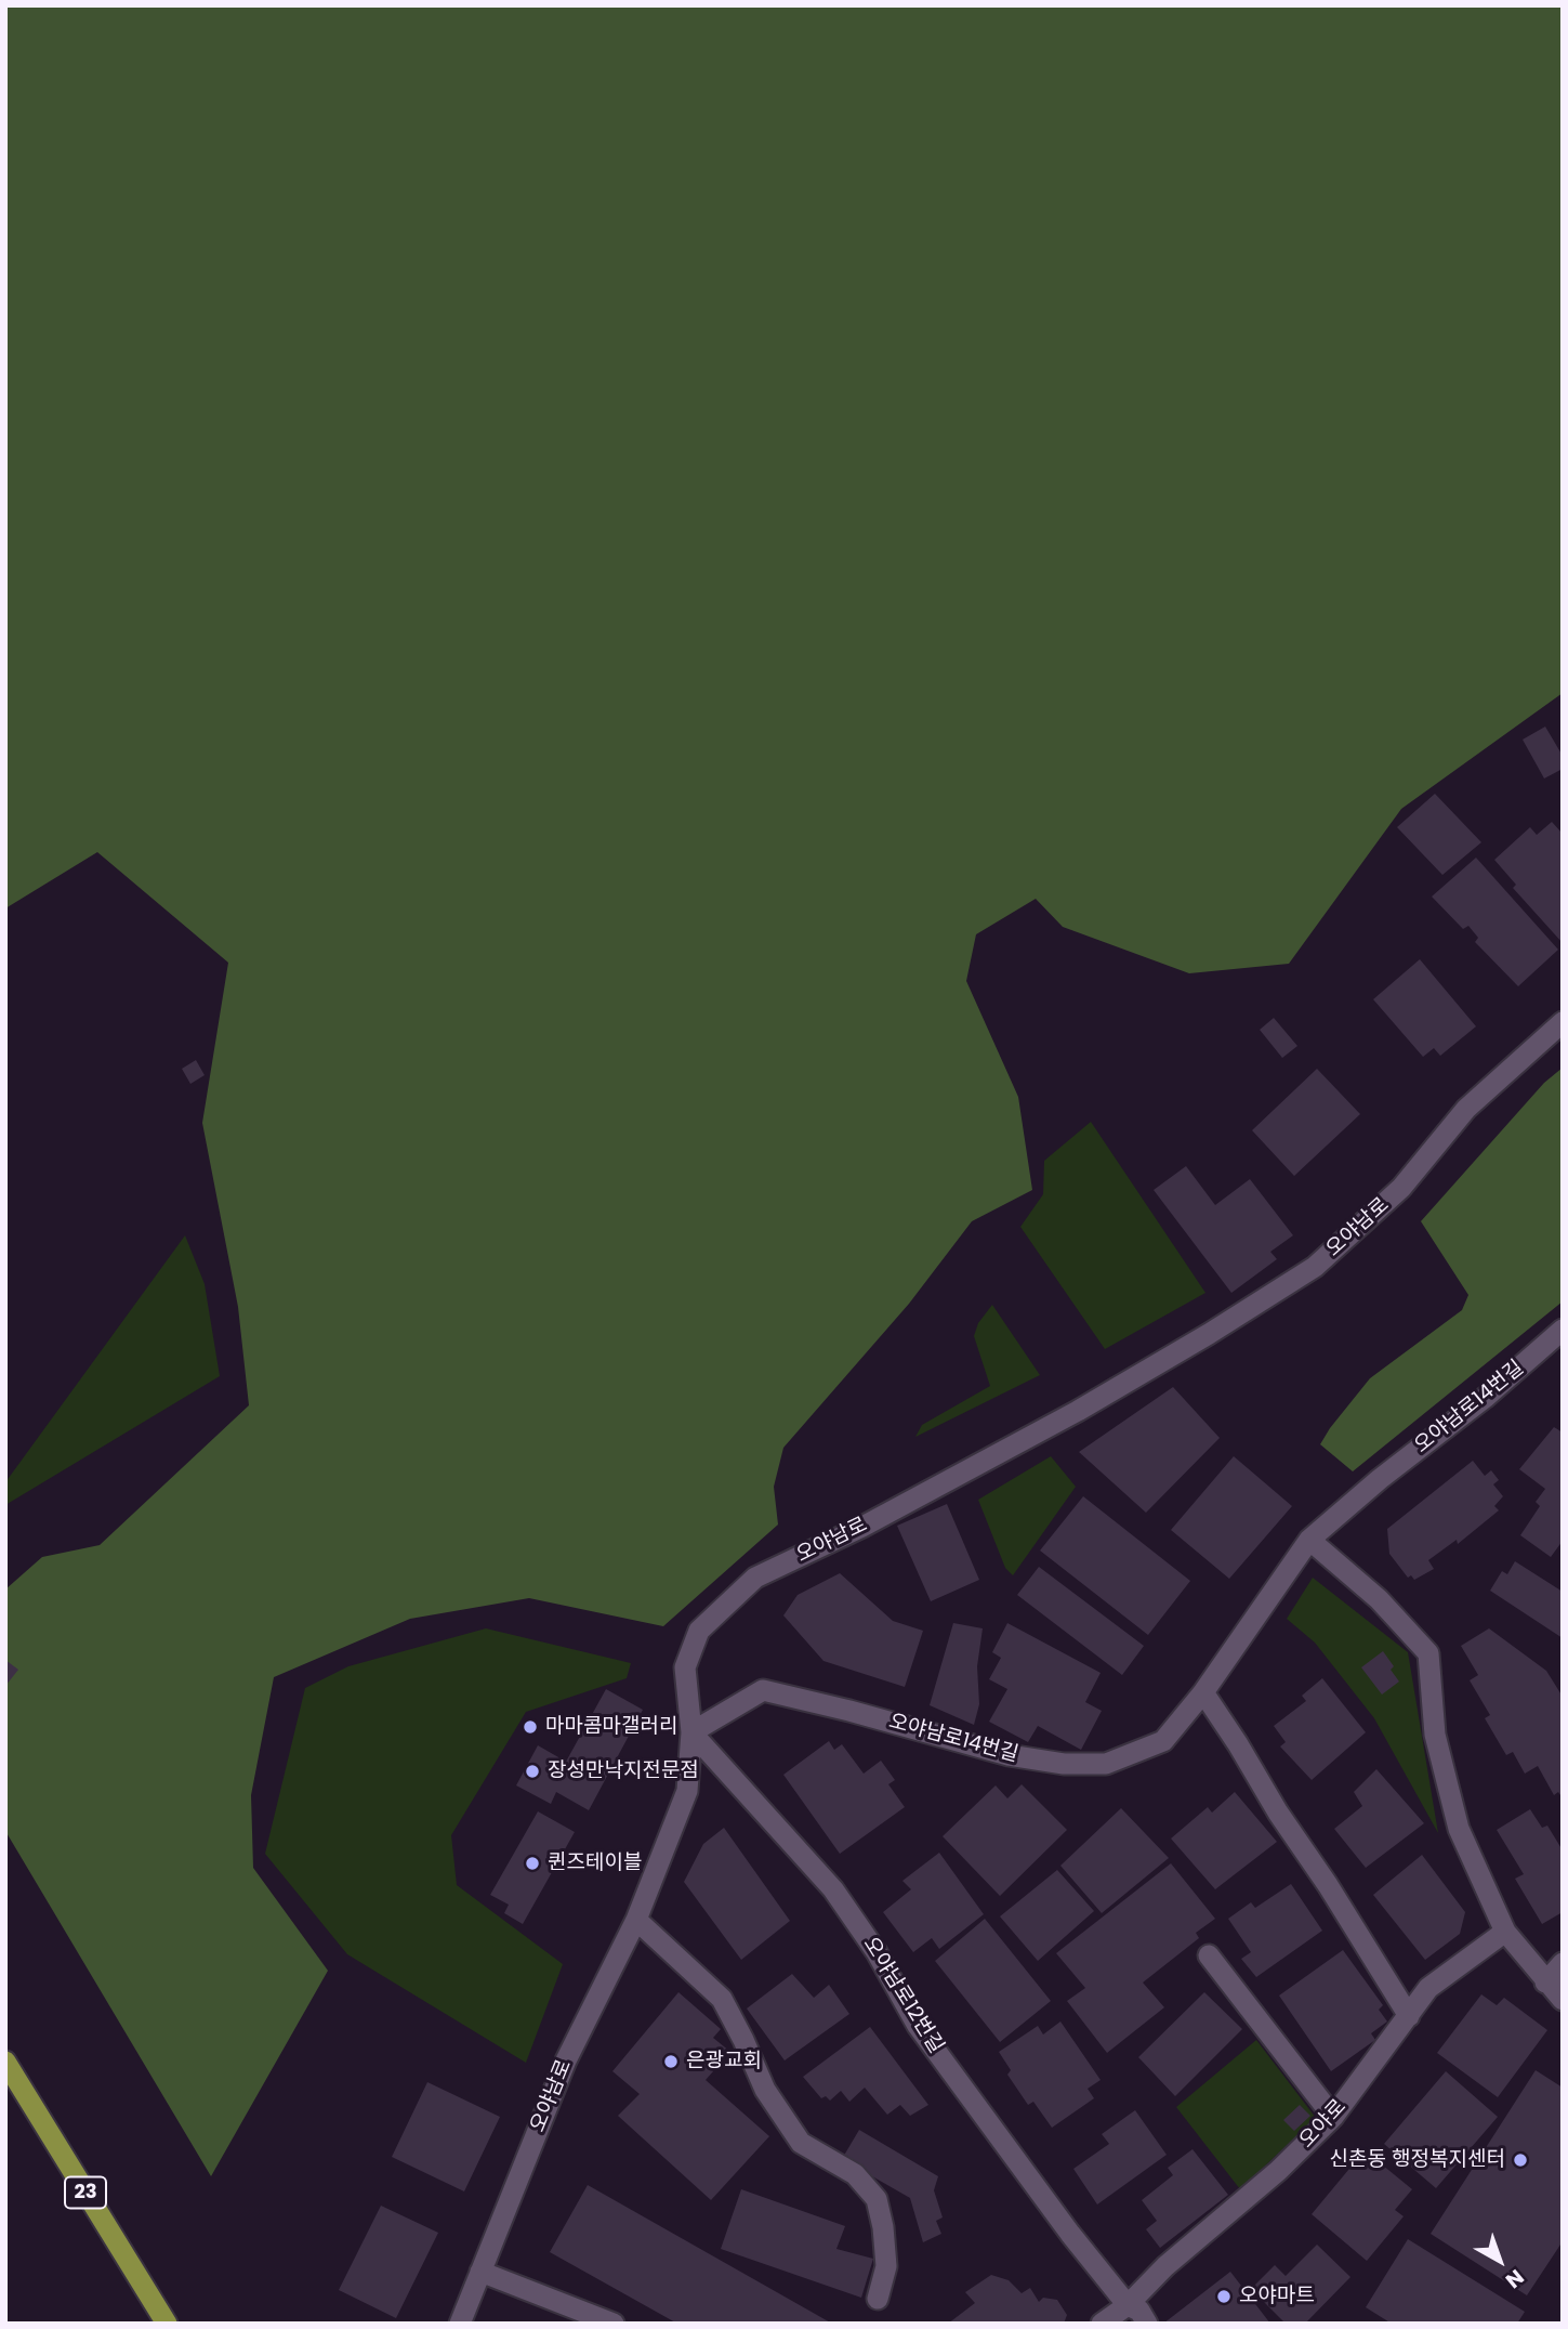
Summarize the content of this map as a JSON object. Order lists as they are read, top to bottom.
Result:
{
  "streets": {
    "main road": ["23"],
    "street": [
      "오야남로",
      "오야남로14번길",
      "오야남로12번길",
      "오야로"
    ]
  },
  "crossings": [
    ["오야남로", "오야남로14번길"],
    ["오야남로", "오야남로12번길"],
    ["오야남로14번길", "오야남로12번길"],
    ["오야남로12번길", "오야로"]
  ],
  "places": [
    "마마콤마갤러리",
    "장성만낙지전문점",
    "퀸즈테이블",
    "은광교회",
    "신촌동 행정복지센터",
    "오야마트"
  ],
  "north": "bottom right"
}
